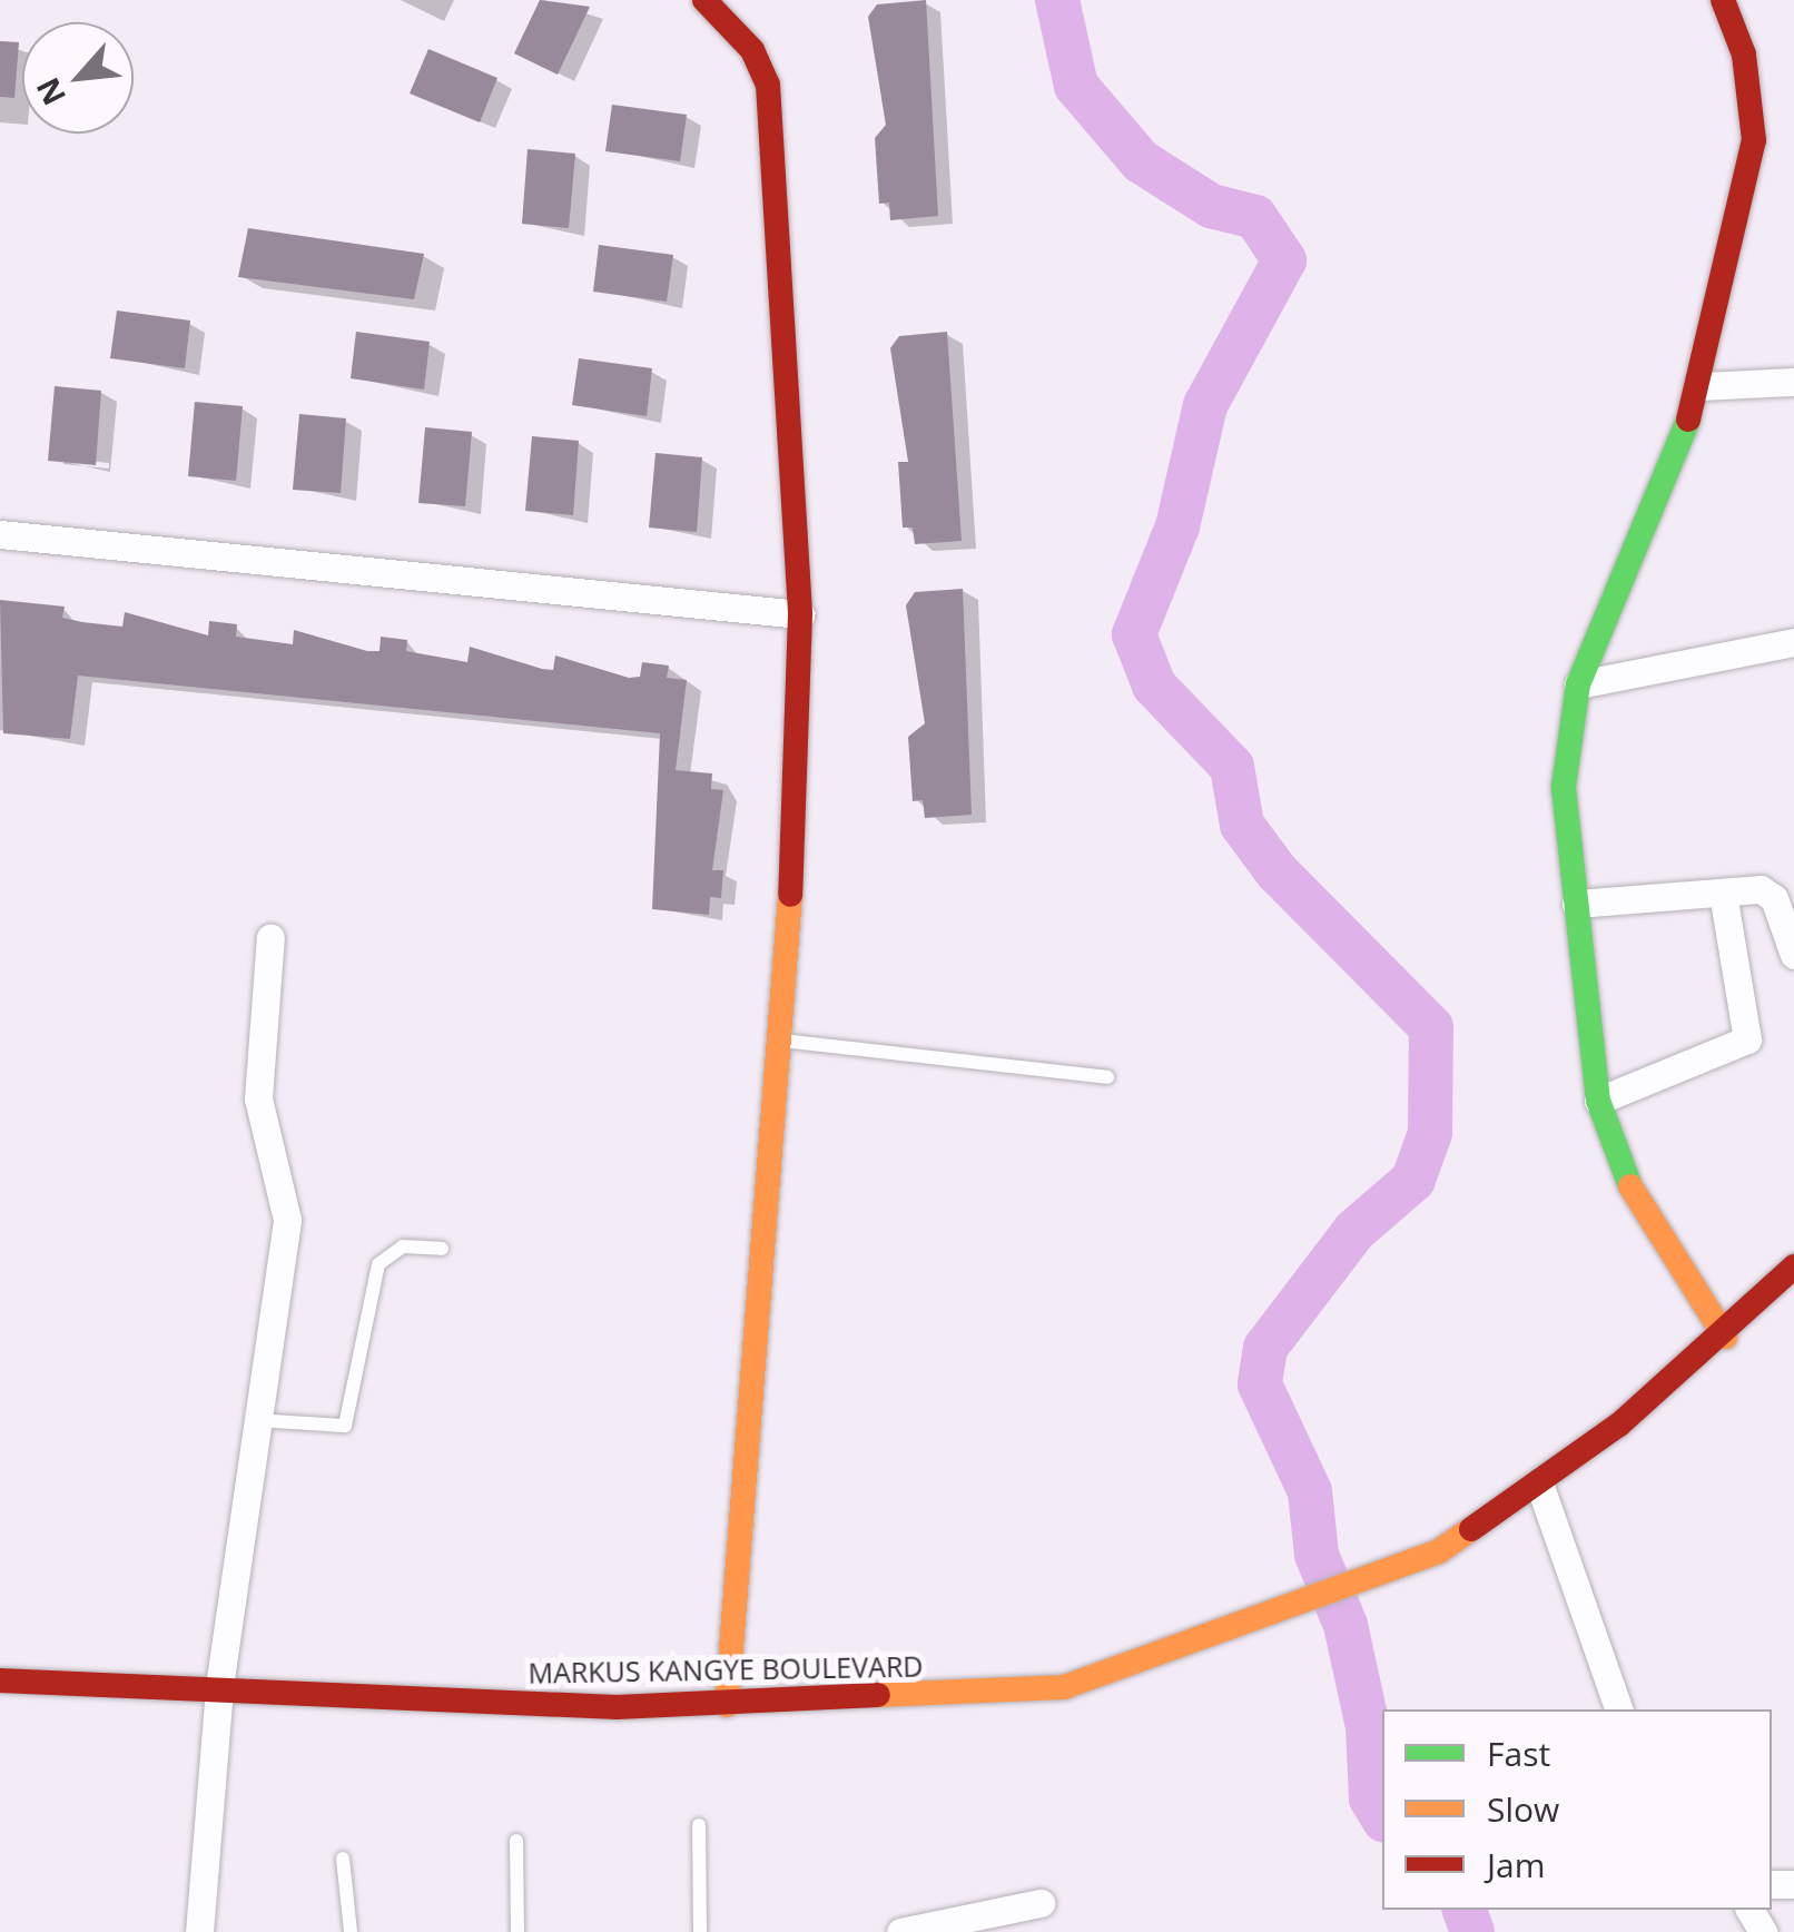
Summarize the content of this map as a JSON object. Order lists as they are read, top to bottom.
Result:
{
  "streets": {
    "street": ["MARKUS KANGYE BOULEVARD"]
  },
  "legend": ["Fast", "Slow", "Jam"],
  "north": "bottom left"
}
